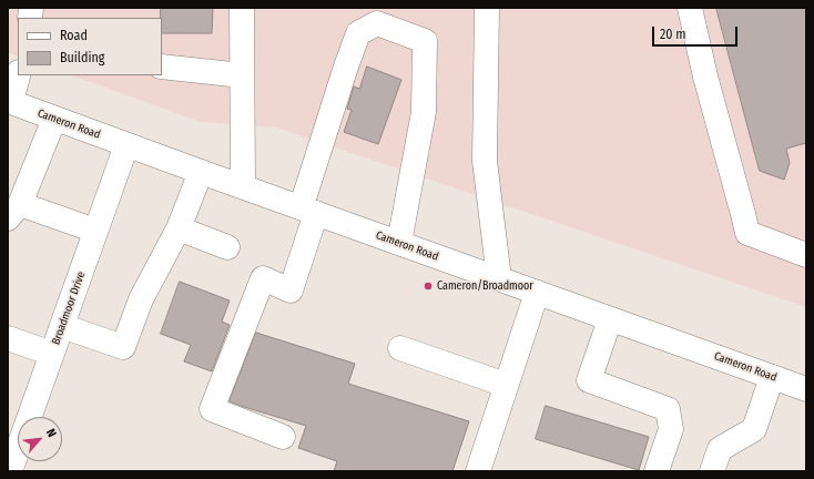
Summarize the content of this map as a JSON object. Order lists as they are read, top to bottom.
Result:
{
  "streets": {
    "main road": ["Cameron Road", "Broadmoor Drive"]
  },
  "crossings": [
    ["Cameron Road", "Broadmoor Drive"]
  ],
  "places": ["Cameron/Broadmoor"],
  "legend": ["Road", "Building"],
  "scale_bar": "20 m",
  "north": "top right"
}
